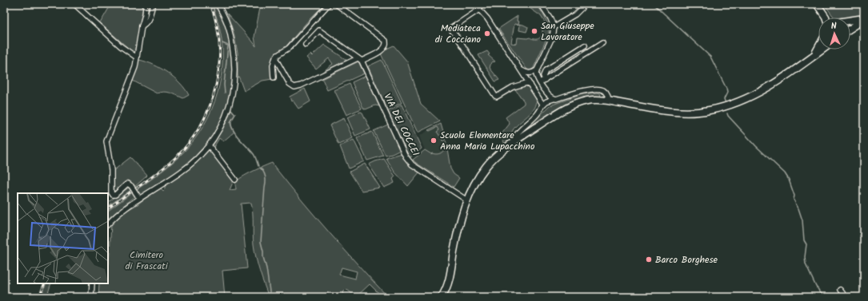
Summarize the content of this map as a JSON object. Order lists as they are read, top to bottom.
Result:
{
  "streets": {
    "street": ["VIA DEI COCCEI"]
  },
  "parks": ["Cimitero di Frascati"],
  "places": [
    "San Giuseppe Lavoratore",
    "Mediateca di Cocciano",
    "Scuola Elementare Anna Maria Lupacchino",
    "Barco Borghese"
  ],
  "north": "top"
}
